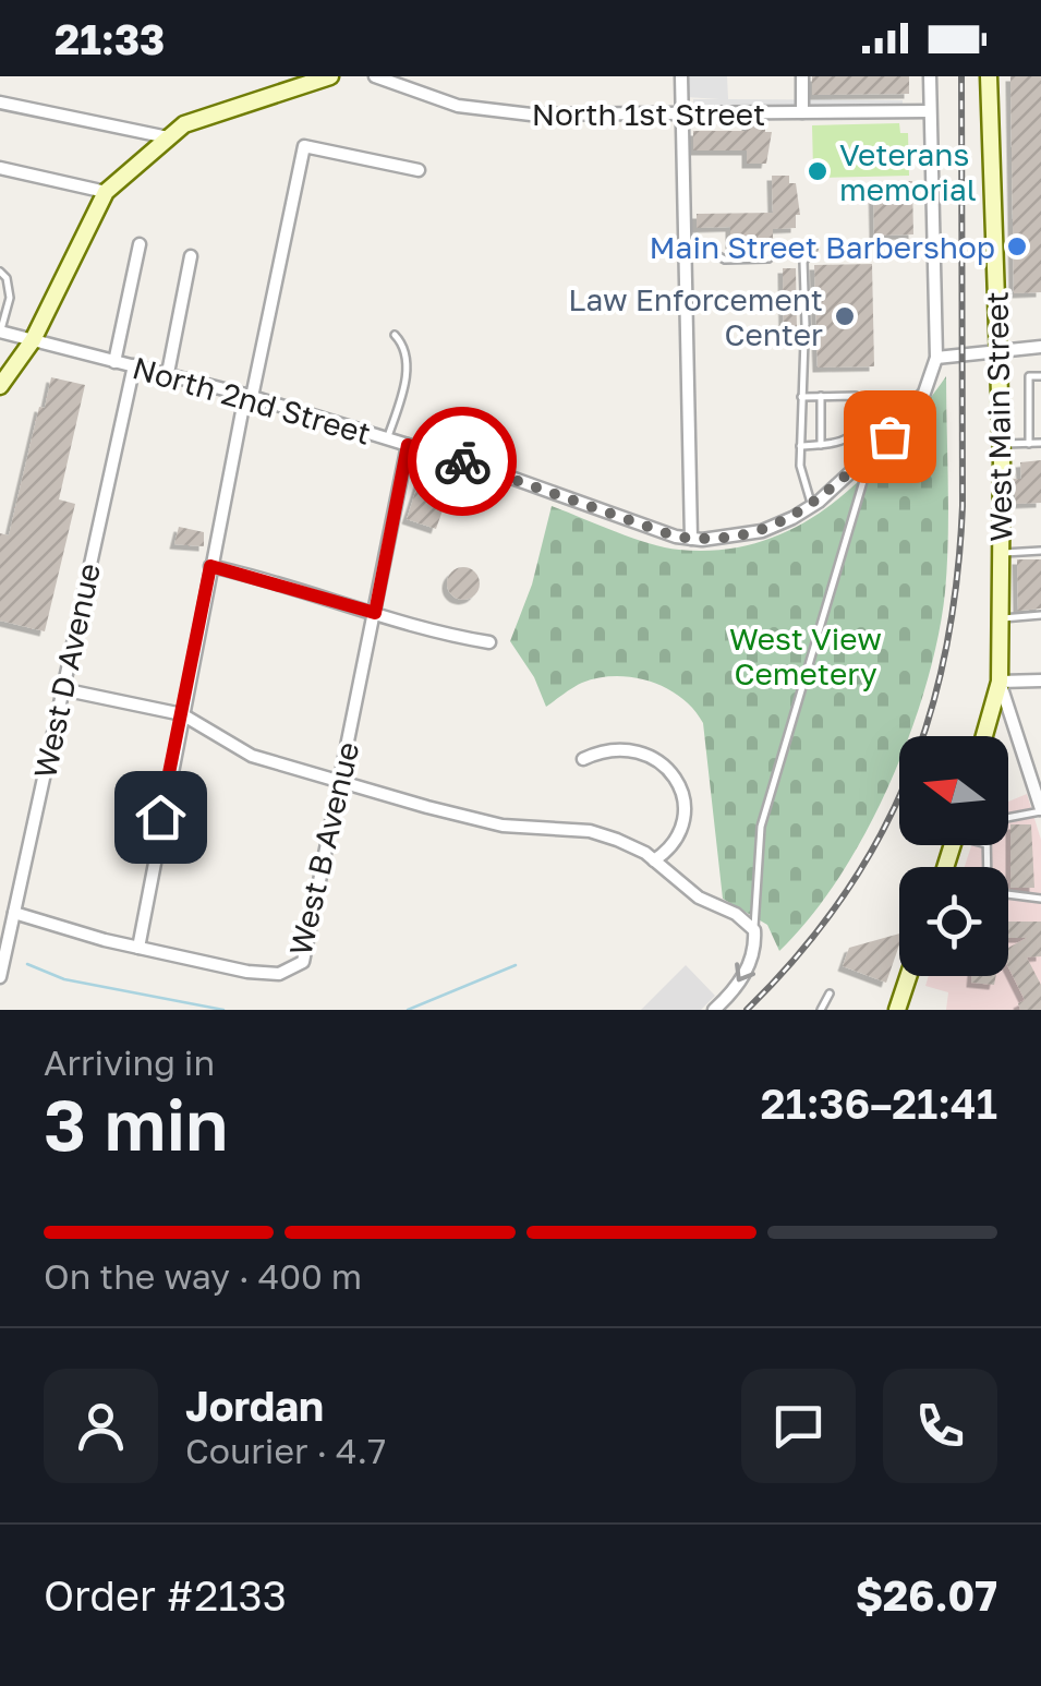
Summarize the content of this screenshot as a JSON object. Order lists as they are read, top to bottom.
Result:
{
  "streets": {
    "main road": ["West Main Street"],
    "street": [
      "North 1st Street",
      "North 2nd Street",
      "West D Avenue",
      "West B Avenue"
    ]
  },
  "crossings": [
    ["North 2nd Street", "West D Avenue"],
    ["North 2nd Street", "West B Avenue"],
    ["West D Avenue", "West B Avenue"]
  ],
  "parks": ["West View Cemetery"],
  "places": ["Veterans memorial", "Main Street Barbershop", "Law Enforcement Center"],
  "north": "left",
  "page": {
    "status": "21:33",
    "heading": ["3 min", "Arriving in", "21:36–21:41"],
    "panel": [
      "Jordan",
      "Courier · 4.7",
      "Order #2133",
      "$26.07"
    ],
    "bar": "On the way · 400 m"
  }
}
